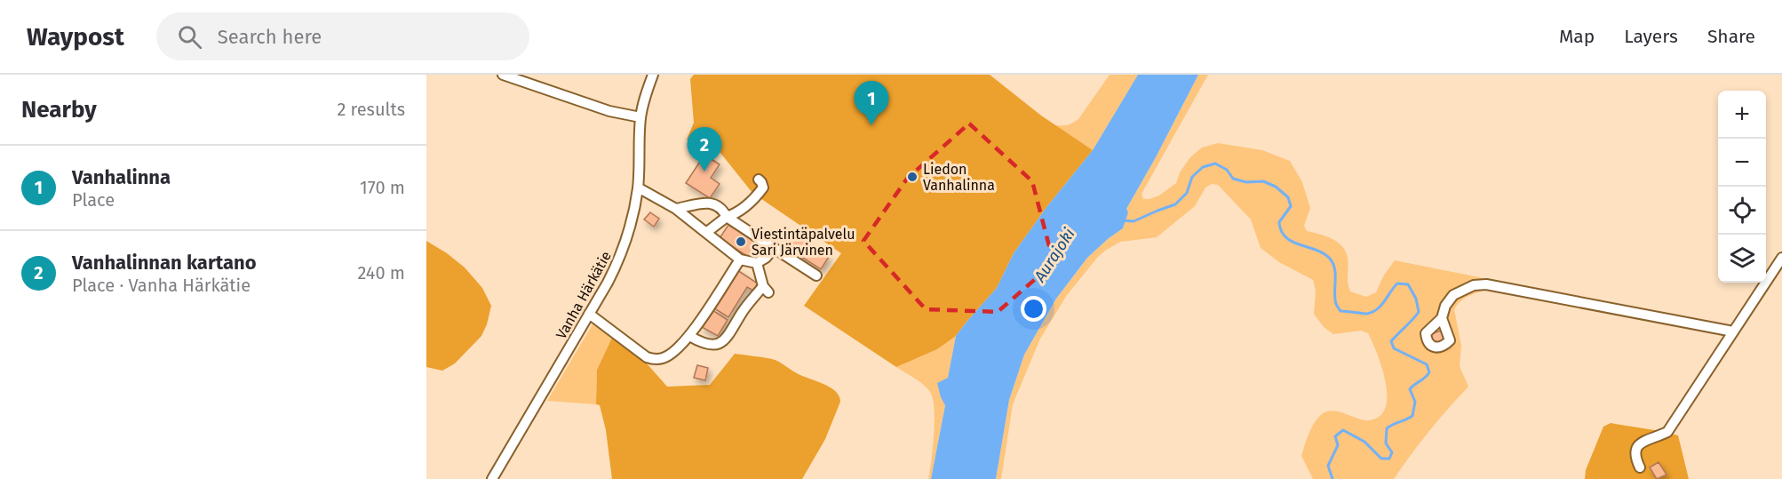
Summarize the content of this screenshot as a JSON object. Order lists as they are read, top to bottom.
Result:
{
  "streets": {
    "street": ["Vanha Härkätie"]
  },
  "water": ["Aurajoki"],
  "places": ["Liedon Vanhalinna", "Viestintäpalvelu Sari Järvinen"],
  "page": {
    "header": "Waypost",
    "search": "Search here",
    "nav": ["Map", "Layers", "Share"],
    "heading": ["Nearby", "2 results"],
    "pins": ["1", "2"],
    "map_buttons": ["+", "−"],
    "list": [
      {
        "mark": "1",
        "name": "Vanhalinna",
        "note": "Place",
        "value": "170 m"
      },
      {
        "mark": "2",
        "name": "Vanhalinnan kartano",
        "note": "Place · Vanha Härkätie",
        "value": "240 m"
      }
    ]
  }
}
